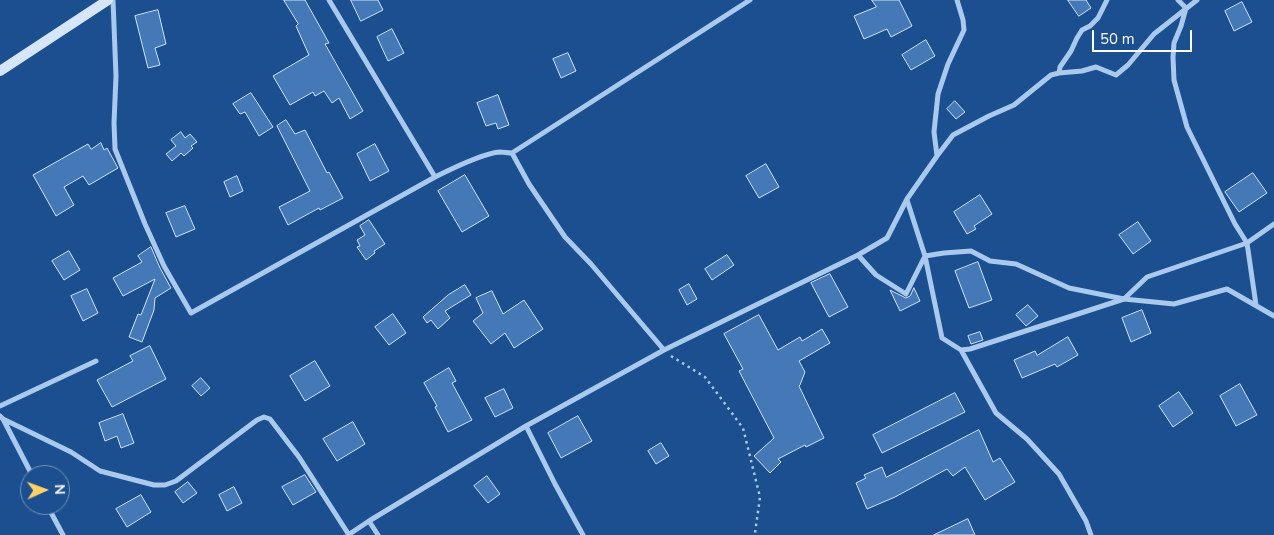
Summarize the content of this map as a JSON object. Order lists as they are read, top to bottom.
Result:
{
  "scale_bar": "50 m",
  "north": "right"
}
